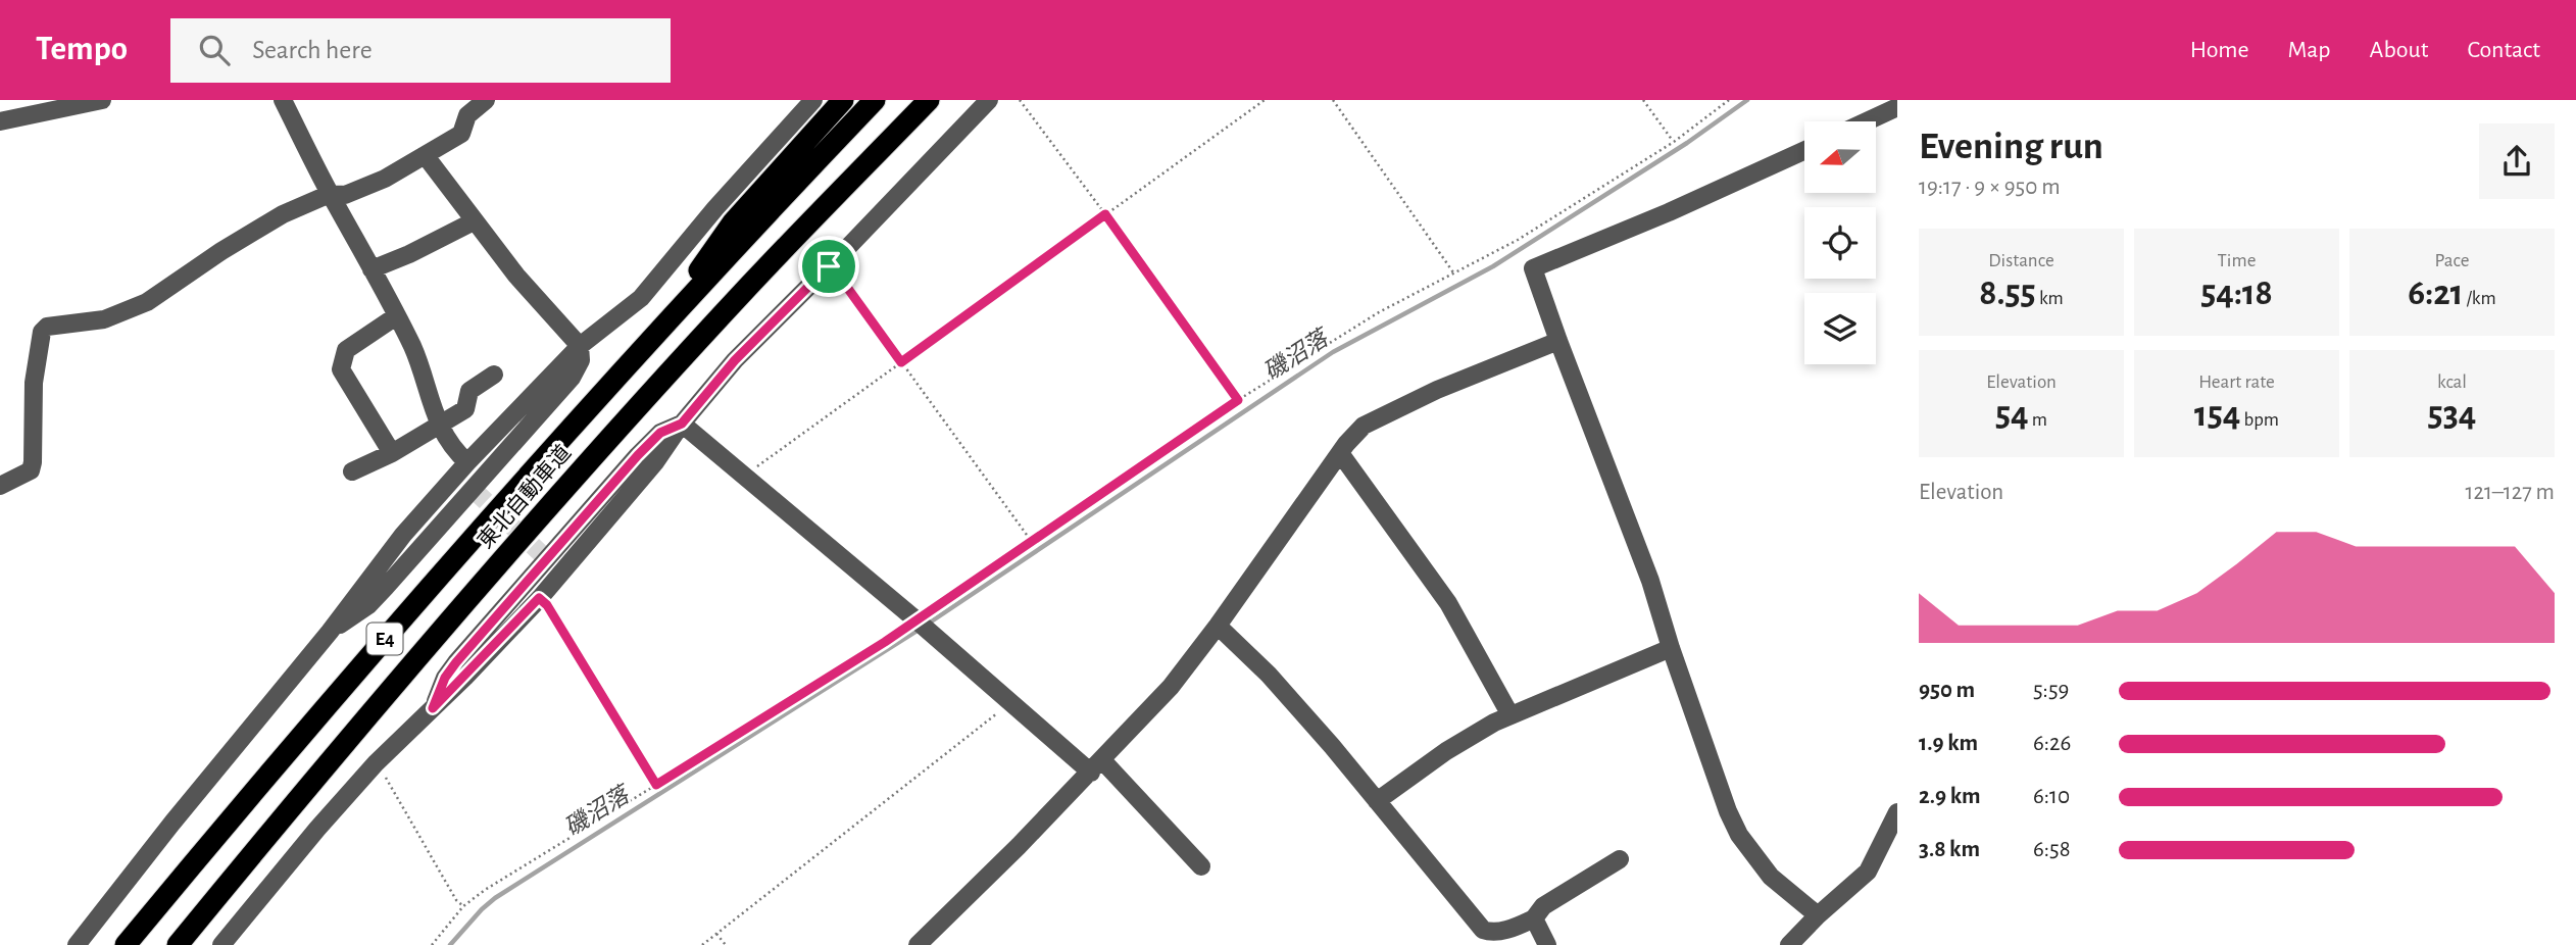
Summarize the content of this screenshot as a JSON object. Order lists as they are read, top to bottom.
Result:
{
  "streets": {
    "highway": ["東北自動車道", "E4"]
  },
  "water": ["磯沼落"],
  "north": "left",
  "page": {
    "header": "Tempo",
    "search": "Search here",
    "nav": [
      "Home",
      "Map",
      "About",
      "Contact"
    ],
    "heading": ["Evening run", "19:17 · 9 × 950 m"],
    "stats": [
      ["Distance", "8.55 km"],
      ["Time", "54:18"],
      ["Pace", "6:21 /km"],
      ["Elevation", "54 m"],
      ["Heart rate", "154 bpm"],
      ["kcal", "534"]
    ],
    "chart": ["Elevation", "121–127 m"],
    "list": [
      {
        "name": "950 m",
        "note": "5:59"
      },
      {
        "name": "1.9 km",
        "note": "6:26"
      },
      {
        "name": "2.9 km",
        "note": "6:10"
      },
      {
        "name": "3.8 km",
        "note": "6:58"
      }
    ]
  }
}
